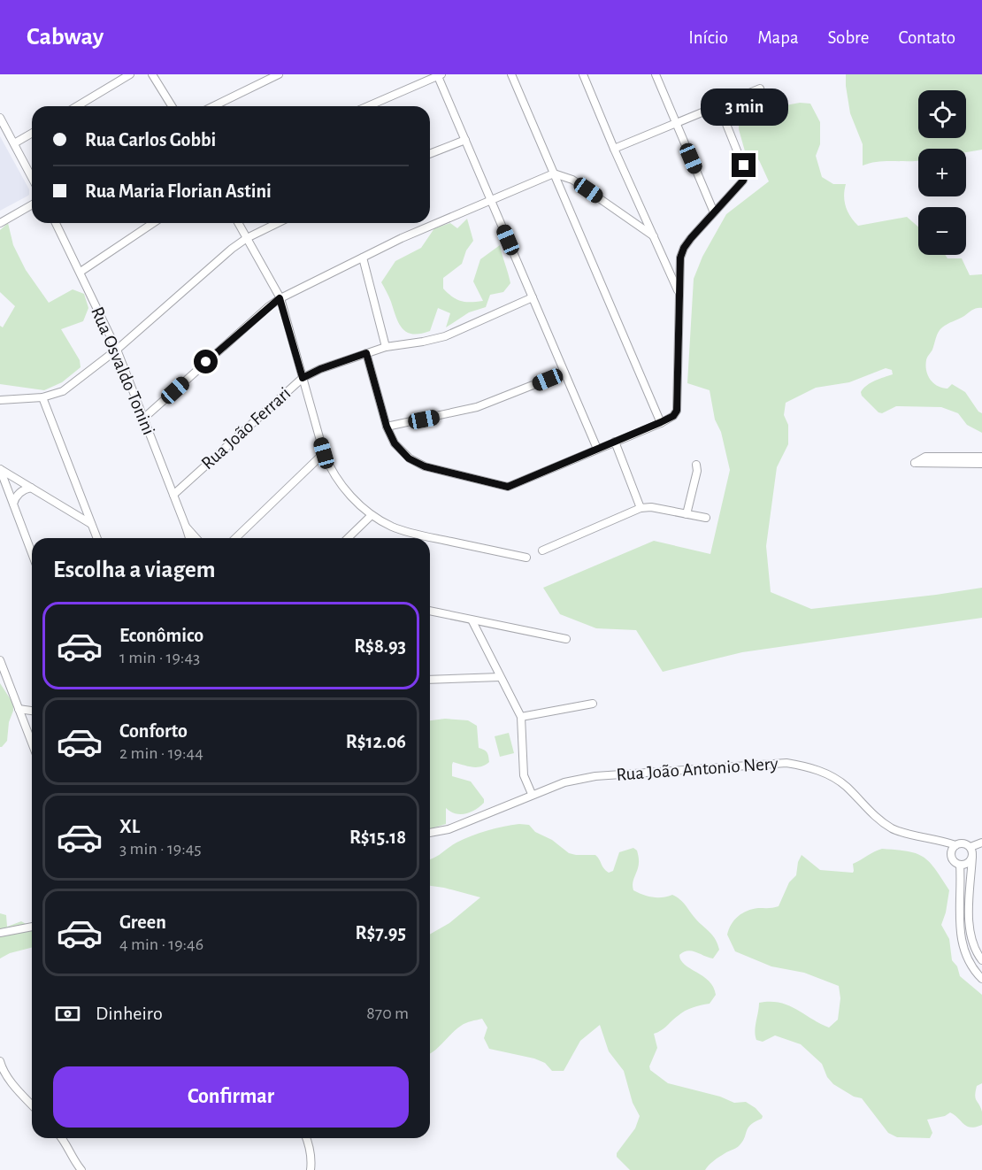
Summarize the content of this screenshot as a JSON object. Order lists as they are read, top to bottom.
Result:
{
  "streets": {
    "street": ["Rua Osvaldo Tonini", "Rua João Ferrari", "Rua João Antonio Nery"]
  },
  "crossings": [
    ["Rua Osvaldo Tonini", "Rua João Ferrari"]
  ],
  "page": {
    "header": "Cabway",
    "nav": [
      "Início",
      "Mapa",
      "Sobre",
      "Contato"
    ],
    "bubble": "3 min",
    "map_buttons": ["+", "−"],
    "banner": ["Rua Carlos Gobbi", "Rua Maria Florian Astini"],
    "heading": "Escolha a viagem",
    "list": [
      {
        "name": "Econômico",
        "note": "1 min · 19:43",
        "value": "R$8.93"
      },
      {
        "name": "Conforto",
        "note": "2 min · 19:44",
        "value": "R$12.06"
      },
      {
        "name": "XL",
        "note": "3 min · 19:45",
        "value": "R$15.18"
      },
      {
        "name": "Green",
        "note": "4 min · 19:46",
        "value": "R$7.95"
      }
    ],
    "pay": ["Dinheiro", "870 m"],
    "buttons": "Confirmar"
  }
}
